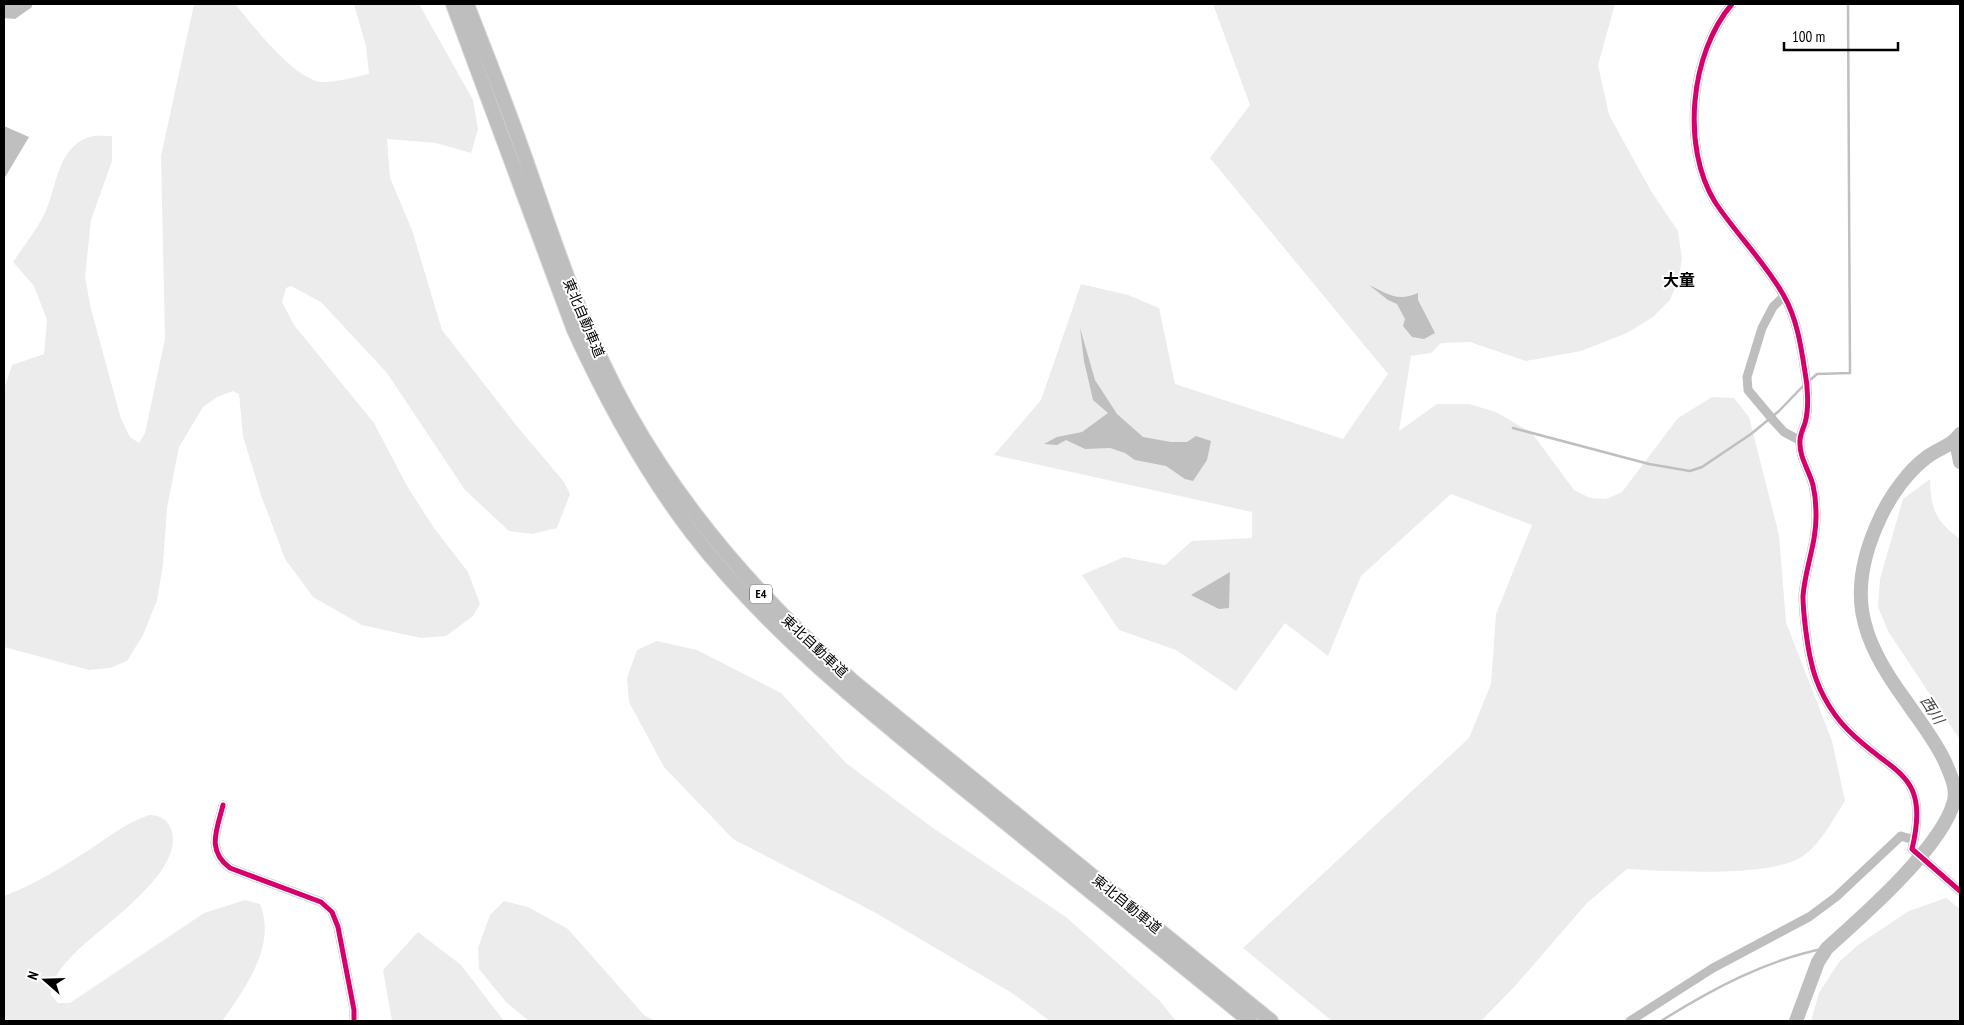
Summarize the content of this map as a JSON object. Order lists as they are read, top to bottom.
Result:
{
  "streets": {
    "highway": ["東北自動車道", "E4"]
  },
  "districts": ["大童"],
  "water": ["西川"],
  "scale_bar": "100 m",
  "north": "left"
}
